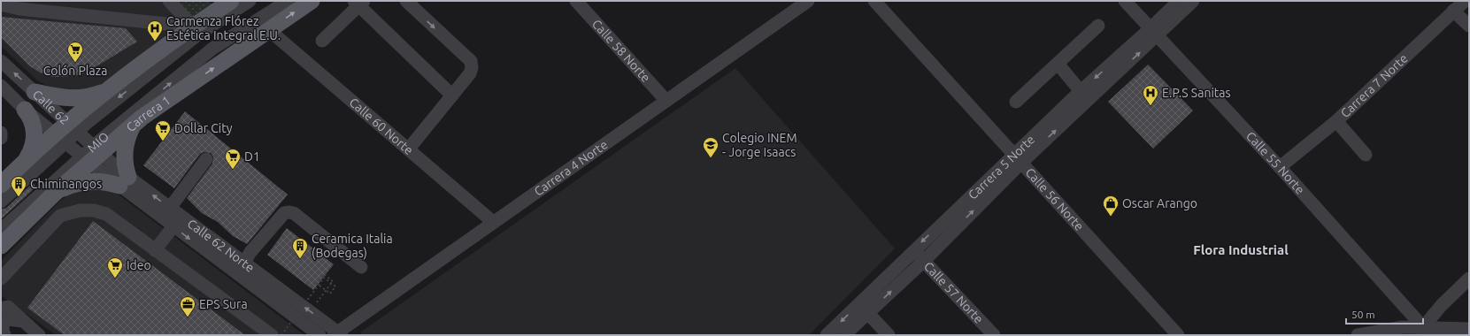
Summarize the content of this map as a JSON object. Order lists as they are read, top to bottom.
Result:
{
  "streets": {
    "main road": ["Carrera 1"],
    "street": [
      "Calle 58 Norte",
      "Carrera 7 Norte",
      "Calle 62",
      "Calle 60 Norte",
      "MIO",
      "Calle 55 Norte",
      "Carrera 5 Norte",
      "Carrera 4 Norte",
      "Calle 56 Norte",
      "Calle 62 Norte",
      "Calle 57 Norte"
    ]
  },
  "crossings": [
    ["Calle 58 Norte", "Carrera 4 Norte"],
    ["Carrera 7 Norte", "Calle 55 Norte"],
    ["Calle 62", "Carrera 1"],
    ["Calle 62", "MIO"],
    ["Calle 62", "Calle 62 Norte"],
    ["Carrera 1", "Calle 60 Norte"],
    ["Carrera 1", "MIO"],
    ["Carrera 1", "Calle 62 Norte"],
    ["Calle 60 Norte", "Carrera 4 Norte"],
    ["MIO", "Calle 62 Norte"],
    ["Calle 55 Norte", "Carrera 5 Norte"],
    ["Carrera 5 Norte", "Calle 56 Norte"],
    ["Carrera 5 Norte", "Calle 57 Norte"],
    ["Carrera 4 Norte", "Calle 62 Norte"]
  ],
  "districts": ["Flora Industrial"],
  "places": {
    "hospital": ["Carmenza Flórez Estética Integral E.U.", "E.P.S Sanitas"],
    "supermarket": [
      "Colón Plaza",
      "Dollar City",
      "D1",
      "Ideo"
    ],
    "school or university": ["Colegio INEM - Jorge Isaacs"],
    "building": ["Chiminangos", "Ceramica Italia (Bodegas)"],
    "shop": ["Oscar Arango"],
    "office": ["EPS Sura"]
  },
  "scale_bar": "50 m"
}
